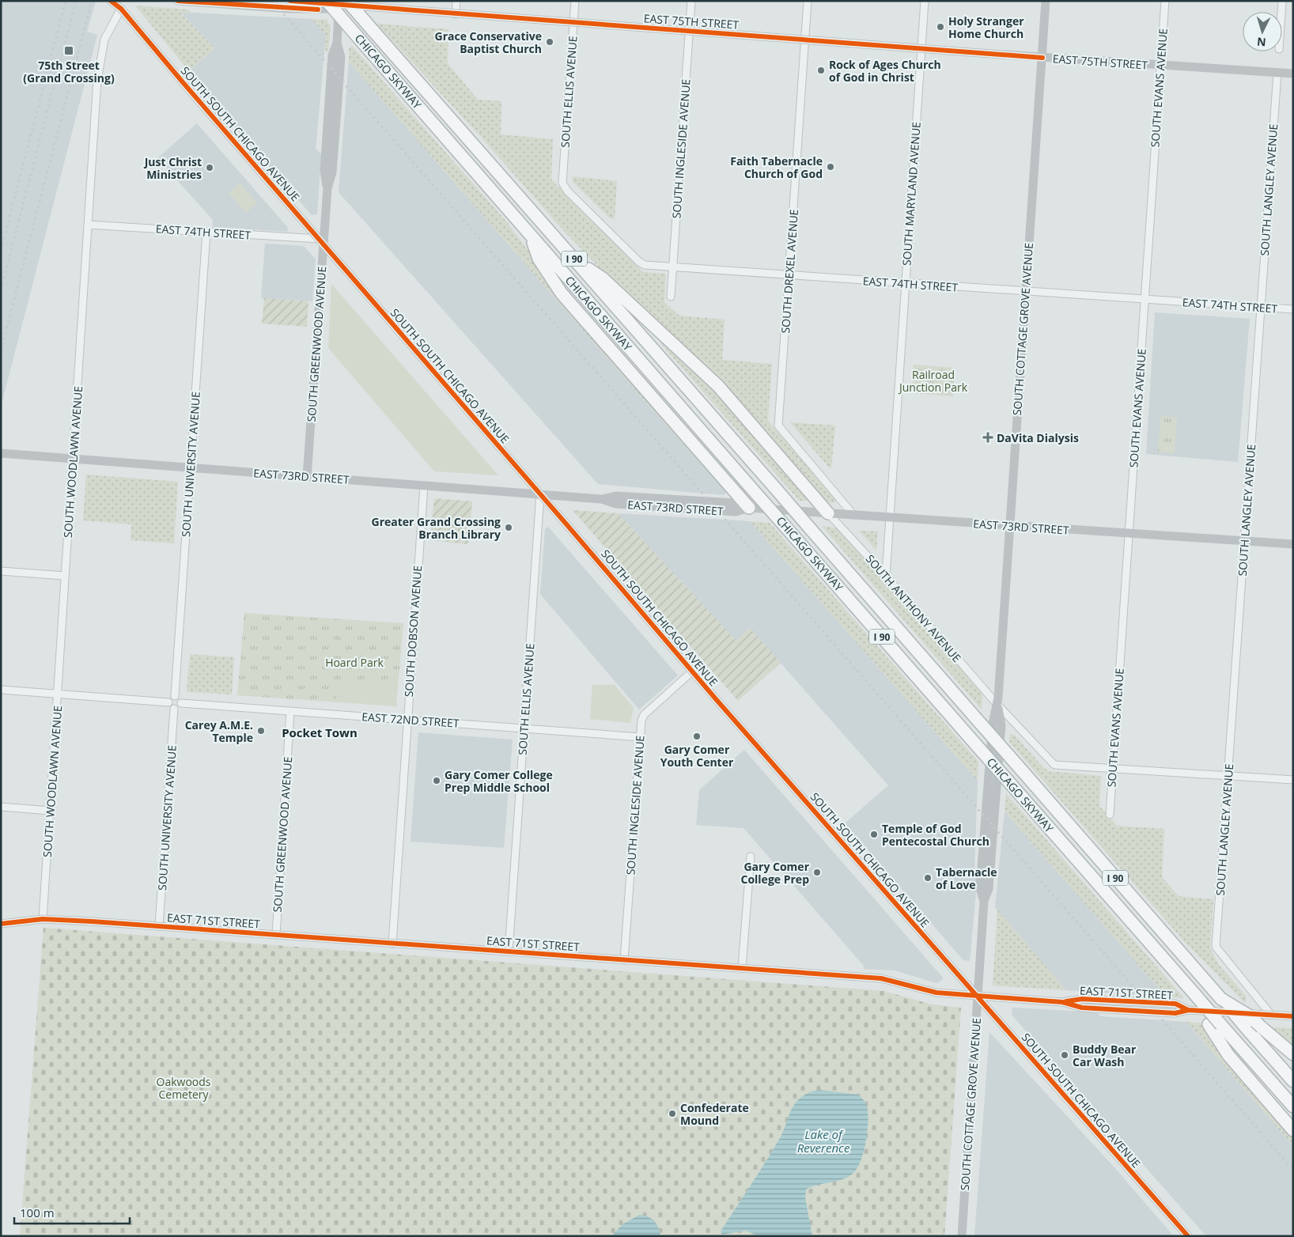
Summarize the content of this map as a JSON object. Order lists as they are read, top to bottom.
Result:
{
  "streets": {
    "highway": ["CHICAGO SKYWAY", "I 90"],
    "main road": [
      "EAST 75TH STREET",
      "SOUTH SOUTH CHICAGO AVENUE",
      "SOUTH COTTAGE GROVE AVENUE",
      "SOUTH GREENWOOD AVENUE",
      "EAST 73RD STREET",
      "EAST 71ST STREET"
    ],
    "street": [
      "SOUTH EVANS AVENUE",
      "SOUTH ELLIS AVENUE",
      "SOUTH INGLESIDE AVENUE",
      "SOUTH LANGLEY AVENUE",
      "SOUTH MARYLAND AVENUE",
      "EAST 74TH STREET",
      "SOUTH DREXEL AVENUE",
      "SOUTH WOODLAWN AVENUE",
      "SOUTH UNIVERSITY AVENUE",
      "SOUTH ANTHONY AVENUE",
      "SOUTH DOBSON AVENUE",
      "EAST 72ND STREET"
    ]
  },
  "crossings": [
    ["EAST 75TH STREET", "CHICAGO SKYWAY"],
    ["EAST 75TH STREET", "SOUTH EVANS AVENUE"],
    ["EAST 75TH STREET", "SOUTH ELLIS AVENUE"],
    ["EAST 75TH STREET", "SOUTH INGLESIDE AVENUE"],
    ["EAST 75TH STREET", "SOUTH LANGLEY AVENUE"],
    ["EAST 75TH STREET", "SOUTH MARYLAND AVENUE"],
    ["EAST 75TH STREET", "SOUTH DREXEL AVENUE"],
    ["EAST 75TH STREET", "SOUTH COTTAGE GROVE AVENUE"],
    ["EAST 75TH STREET", "SOUTH GREENWOOD AVENUE"],
    ["CHICAGO SKYWAY", "SOUTH GREENWOOD AVENUE"],
    ["SOUTH EVANS AVENUE", "EAST 74TH STREET"],
    ["SOUTH EVANS AVENUE", "EAST 73RD STREET"],
    ["SOUTH ELLIS AVENUE", "SOUTH SOUTH CHICAGO AVENUE"],
    ["SOUTH ELLIS AVENUE", "EAST 74TH STREET"],
    ["SOUTH ELLIS AVENUE", "EAST 73RD STREET"],
    ["SOUTH ELLIS AVENUE", "EAST 72ND STREET"],
    ["SOUTH ELLIS AVENUE", "EAST 71ST STREET"],
    ["SOUTH SOUTH CHICAGO AVENUE", "SOUTH INGLESIDE AVENUE"],
    ["SOUTH SOUTH CHICAGO AVENUE", "EAST 74TH STREET"],
    ["SOUTH SOUTH CHICAGO AVENUE", "SOUTH COTTAGE GROVE AVENUE"],
    ["SOUTH SOUTH CHICAGO AVENUE", "SOUTH GREENWOOD AVENUE"],
    ["SOUTH SOUTH CHICAGO AVENUE", "SOUTH WOODLAWN AVENUE"],
    ["SOUTH SOUTH CHICAGO AVENUE", "EAST 73RD STREET"],
    ["SOUTH SOUTH CHICAGO AVENUE", "EAST 71ST STREET"],
    ["SOUTH INGLESIDE AVENUE", "EAST 74TH STREET"],
    ["SOUTH INGLESIDE AVENUE", "EAST 72ND STREET"],
    ["SOUTH INGLESIDE AVENUE", "EAST 71ST STREET"],
    ["SOUTH LANGLEY AVENUE", "EAST 74TH STREET"],
    ["SOUTH LANGLEY AVENUE", "EAST 73RD STREET"],
    ["SOUTH LANGLEY AVENUE", "EAST 71ST STREET"],
    ["SOUTH MARYLAND AVENUE", "EAST 74TH STREET"],
    ["SOUTH MARYLAND AVENUE", "EAST 73RD STREET"],
    ["SOUTH MARYLAND AVENUE", "SOUTH ANTHONY AVENUE"],
    ["EAST 74TH STREET", "SOUTH DREXEL AVENUE"],
    ["EAST 74TH STREET", "SOUTH COTTAGE GROVE AVENUE"],
    ["EAST 74TH STREET", "SOUTH GREENWOOD AVENUE"],
    ["EAST 74TH STREET", "SOUTH WOODLAWN AVENUE"],
    ["EAST 74TH STREET", "SOUTH UNIVERSITY AVENUE"],
    ["SOUTH DREXEL AVENUE", "EAST 73RD STREET"],
    ["SOUTH COTTAGE GROVE AVENUE", "EAST 73RD STREET"],
    ["SOUTH COTTAGE GROVE AVENUE", "SOUTH ANTHONY AVENUE"],
    ["SOUTH COTTAGE GROVE AVENUE", "EAST 71ST STREET"],
    ["SOUTH GREENWOOD AVENUE", "EAST 73RD STREET"],
    ["SOUTH GREENWOOD AVENUE", "EAST 72ND STREET"],
    ["SOUTH GREENWOOD AVENUE", "EAST 71ST STREET"],
    ["SOUTH WOODLAWN AVENUE", "EAST 73RD STREET"],
    ["SOUTH WOODLAWN AVENUE", "EAST 71ST STREET"],
    ["SOUTH UNIVERSITY AVENUE", "EAST 73RD STREET"],
    ["SOUTH UNIVERSITY AVENUE", "EAST 72ND STREET"],
    ["SOUTH UNIVERSITY AVENUE", "EAST 71ST STREET"],
    ["EAST 73RD STREET", "SOUTH ANTHONY AVENUE"],
    ["EAST 73RD STREET", "SOUTH DOBSON AVENUE"],
    ["SOUTH DOBSON AVENUE", "EAST 72ND STREET"],
    ["SOUTH DOBSON AVENUE", "EAST 71ST STREET"]
  ],
  "districts": ["Pocket Town"],
  "water": ["Lake of Reverence"],
  "parks": ["Railroad Junction Park", "Hoard Park", "Oakwoods Cemetery"],
  "places": {
    "other": [
      "Holy Stranger Home Church",
      "Grace Conservative Baptist Church",
      "Rock of Ages Church of God in Christ",
      "Faith Tabernacle Church of God",
      "Just Christ Ministries",
      "Greater Grand Crossing Branch Library",
      "Carey A.M.E. Temple",
      "Gary Comer Youth Center",
      "Gary Comer College Prep Middle School",
      "Temple of God Pentecostal Church",
      "Gary Comer College Prep",
      "Tabernacle of Love",
      "Buddy Bear Car Wash",
      "Confederate Mound"
    ],
    "transit": ["75th Street (Grand Crossing)"],
    "health": ["DaVita Dialysis"]
  },
  "scale_bar": "100 m",
  "north": "bottom"
}
